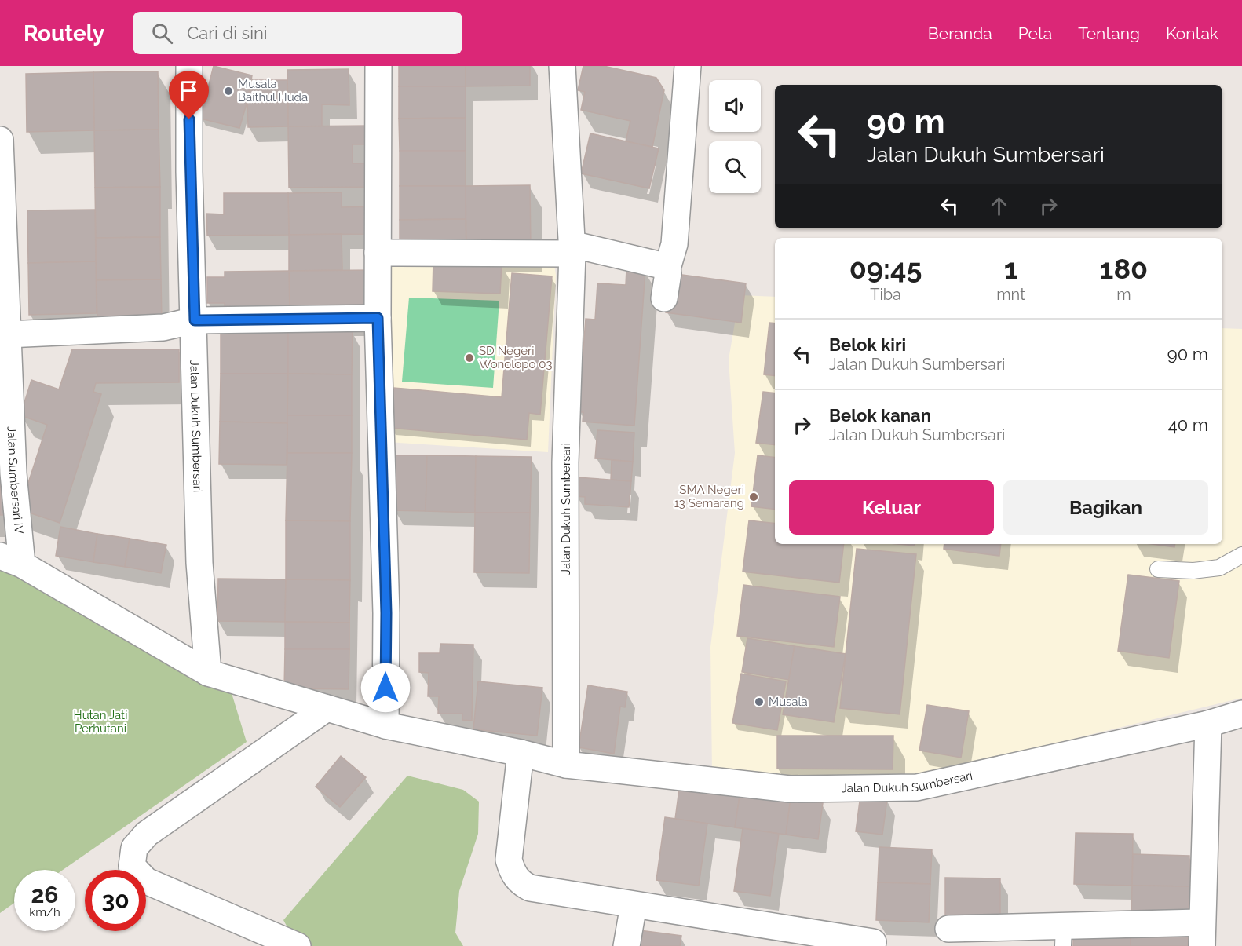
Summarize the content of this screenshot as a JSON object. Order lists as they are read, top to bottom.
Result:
{
  "streets": {
    "street": ["Jalan Dukuh Sumbersari", "Jalan Sumbersari IV"]
  },
  "crossings": [
    ["Jalan Dukuh Sumbersari", "Jalan Sumbersari IV"]
  ],
  "parks": ["Hutan Jati Perhutani"],
  "places": [
    "Musala Baithul Huda",
    "SD Negeri Wonolopo 03",
    "SMA Negeri 13 Semarang",
    "Musala"
  ],
  "page": {
    "header": "Routely",
    "search": "Cari di sini",
    "nav": [
      "Beranda",
      "Peta",
      "Tentang",
      "Kontak"
    ],
    "turn": ["90 m", "Jalan Dukuh Sumbersari"],
    "eta": [
      "09:45",
      "Tiba",
      "1",
      "mnt",
      "180",
      "m"
    ],
    "list": [
      {
        "name": "Belok kiri",
        "note": "Jalan Dukuh Sumbersari",
        "value": "90 m"
      },
      {
        "name": "Belok kanan",
        "note": "Jalan Dukuh Sumbersari",
        "value": "40 m"
      }
    ],
    "buttons": ["Keluar", "Bagikan"],
    "speed": "26 km/h",
    "limit": "30"
  }
}
